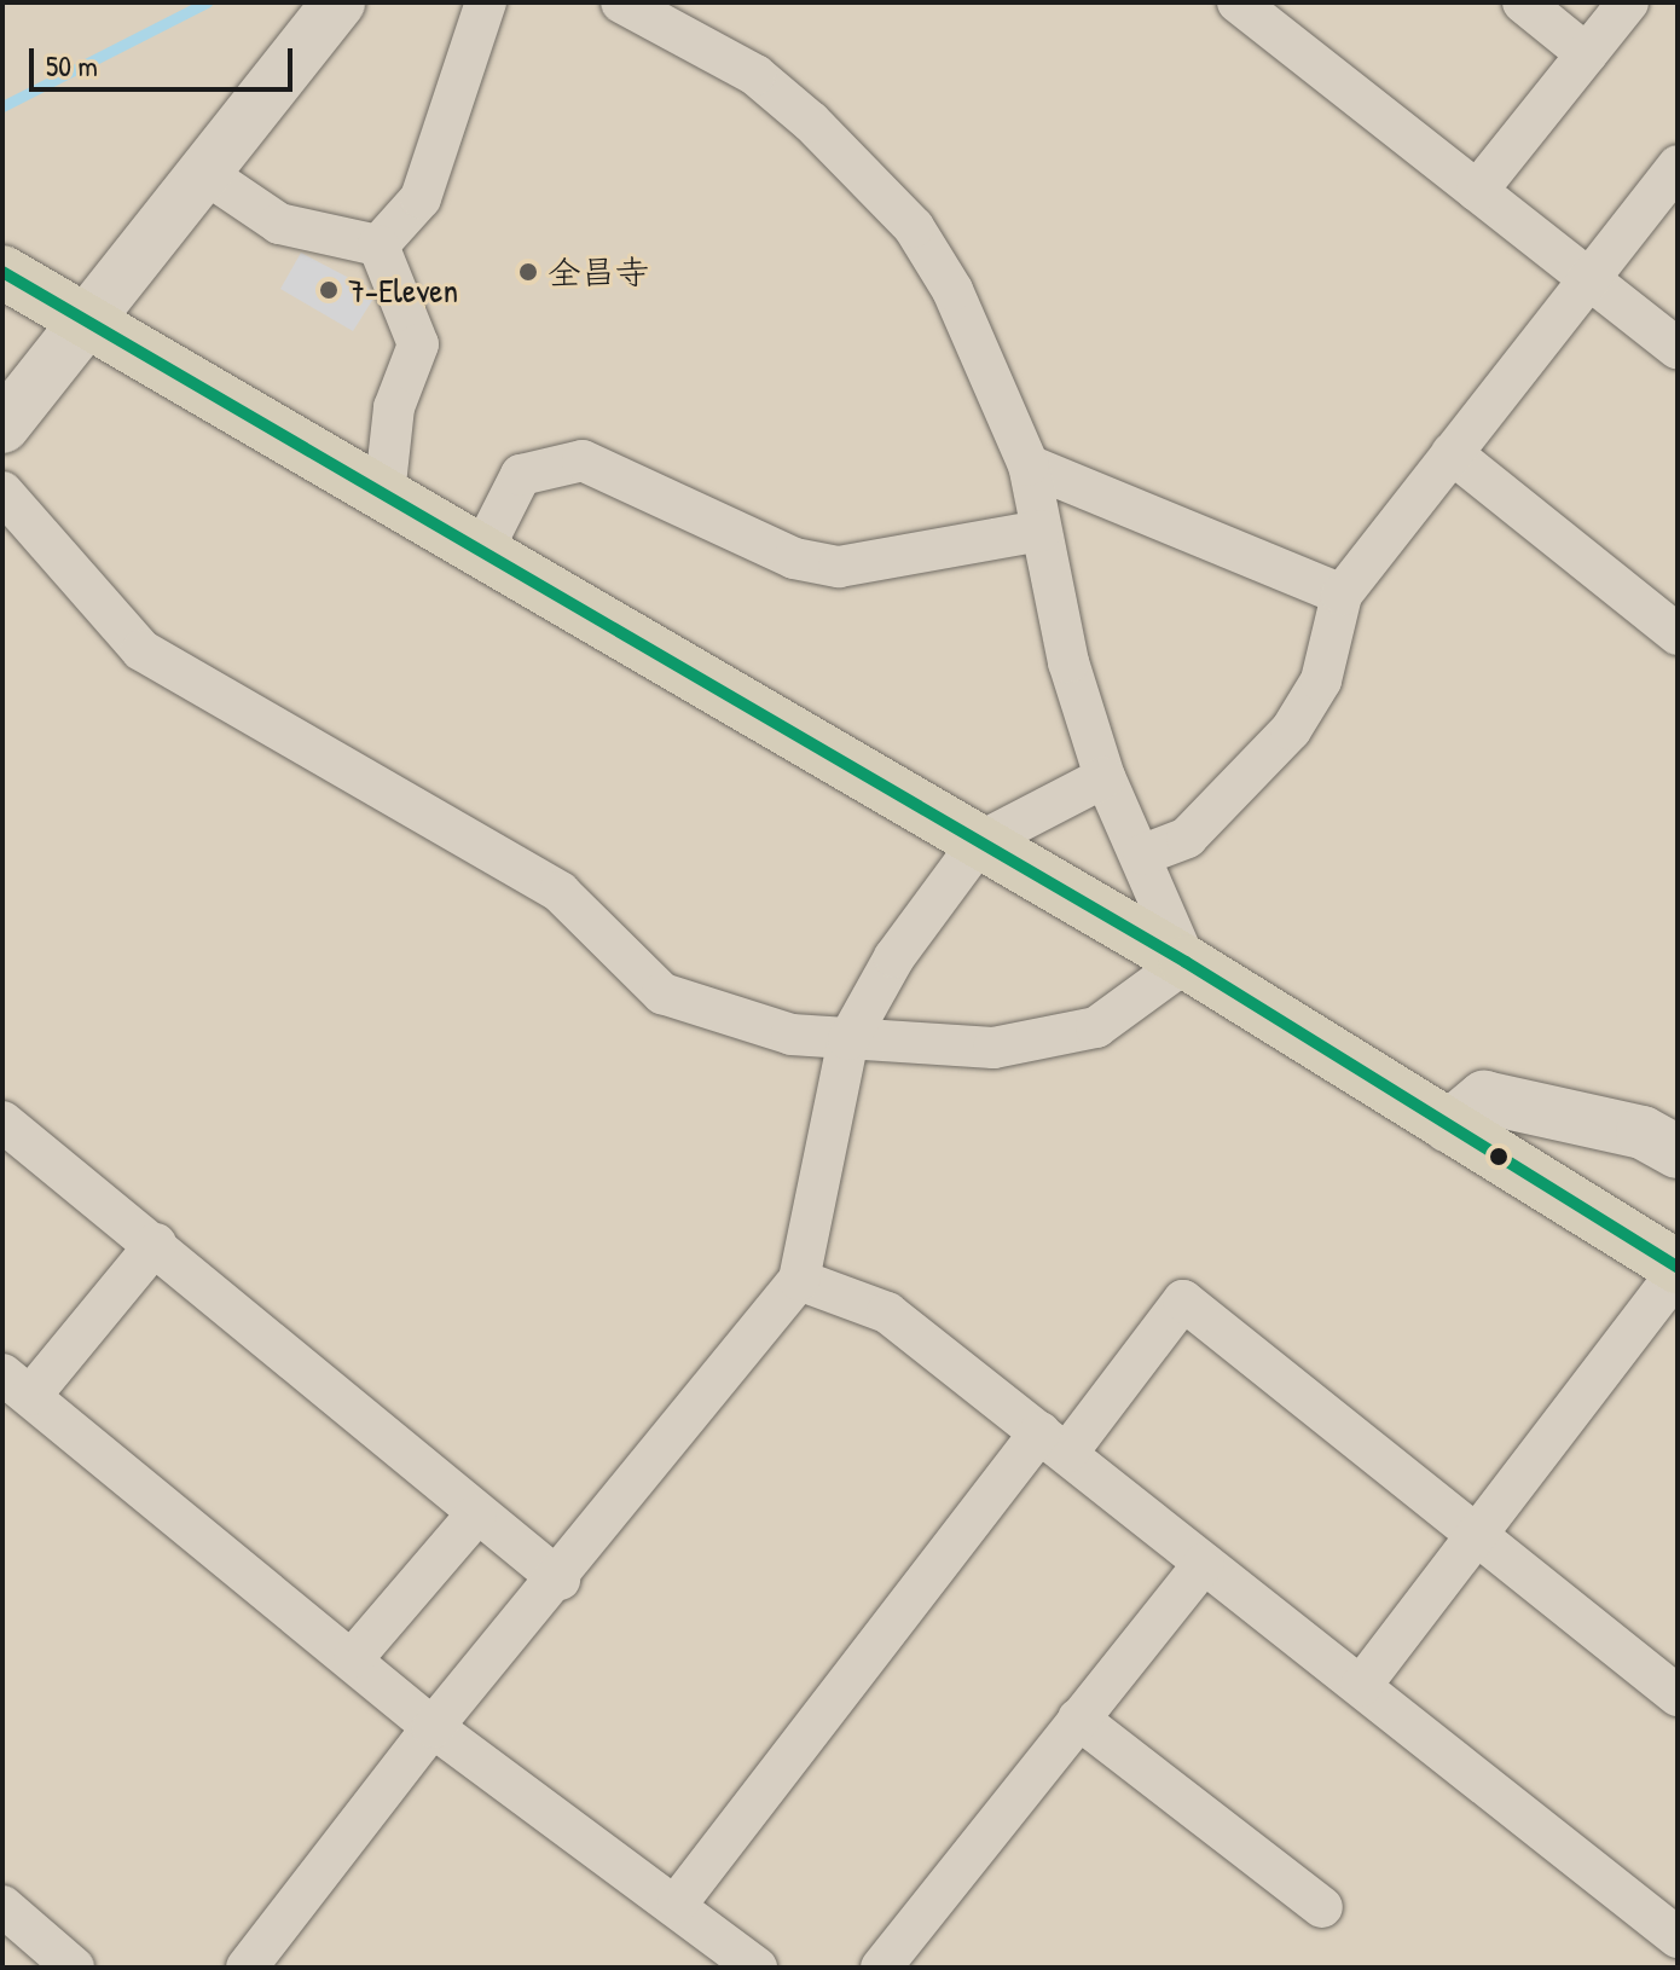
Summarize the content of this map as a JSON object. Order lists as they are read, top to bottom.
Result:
{
  "places": ["全昌寺", "7-Eleven"],
  "scale_bar": "50 m"
}
